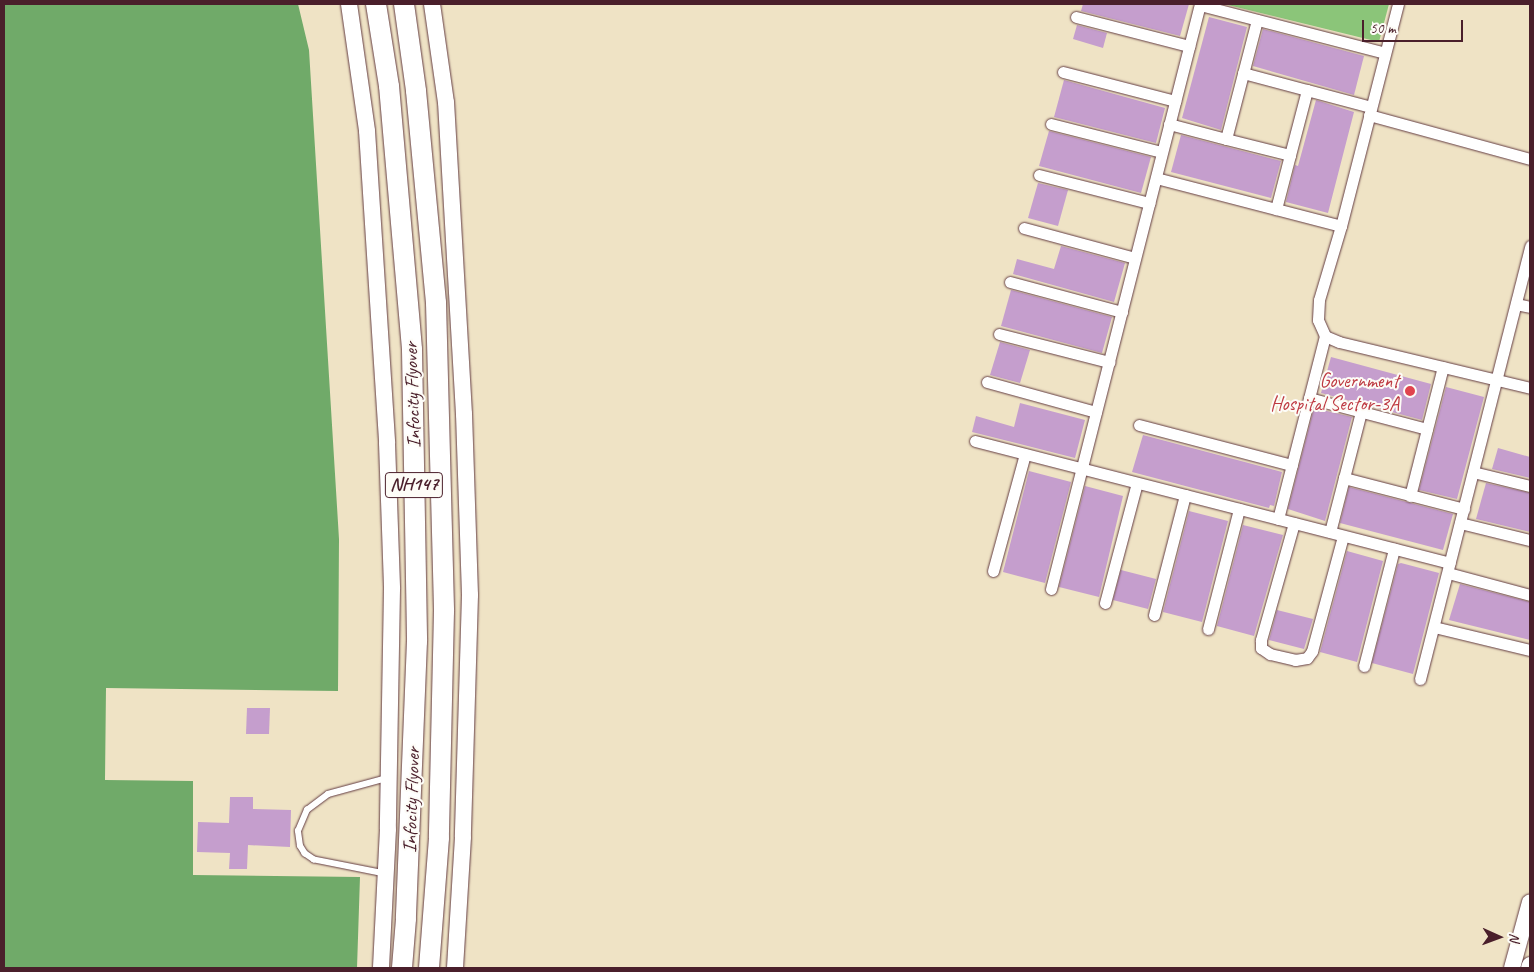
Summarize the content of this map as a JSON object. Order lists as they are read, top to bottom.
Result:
{
  "streets": {
    "highway": ["Infocity Flyover", "NH147"]
  },
  "places": ["Government Hospital Sector-3A"],
  "scale_bar": "50 m",
  "north": "right"
}
